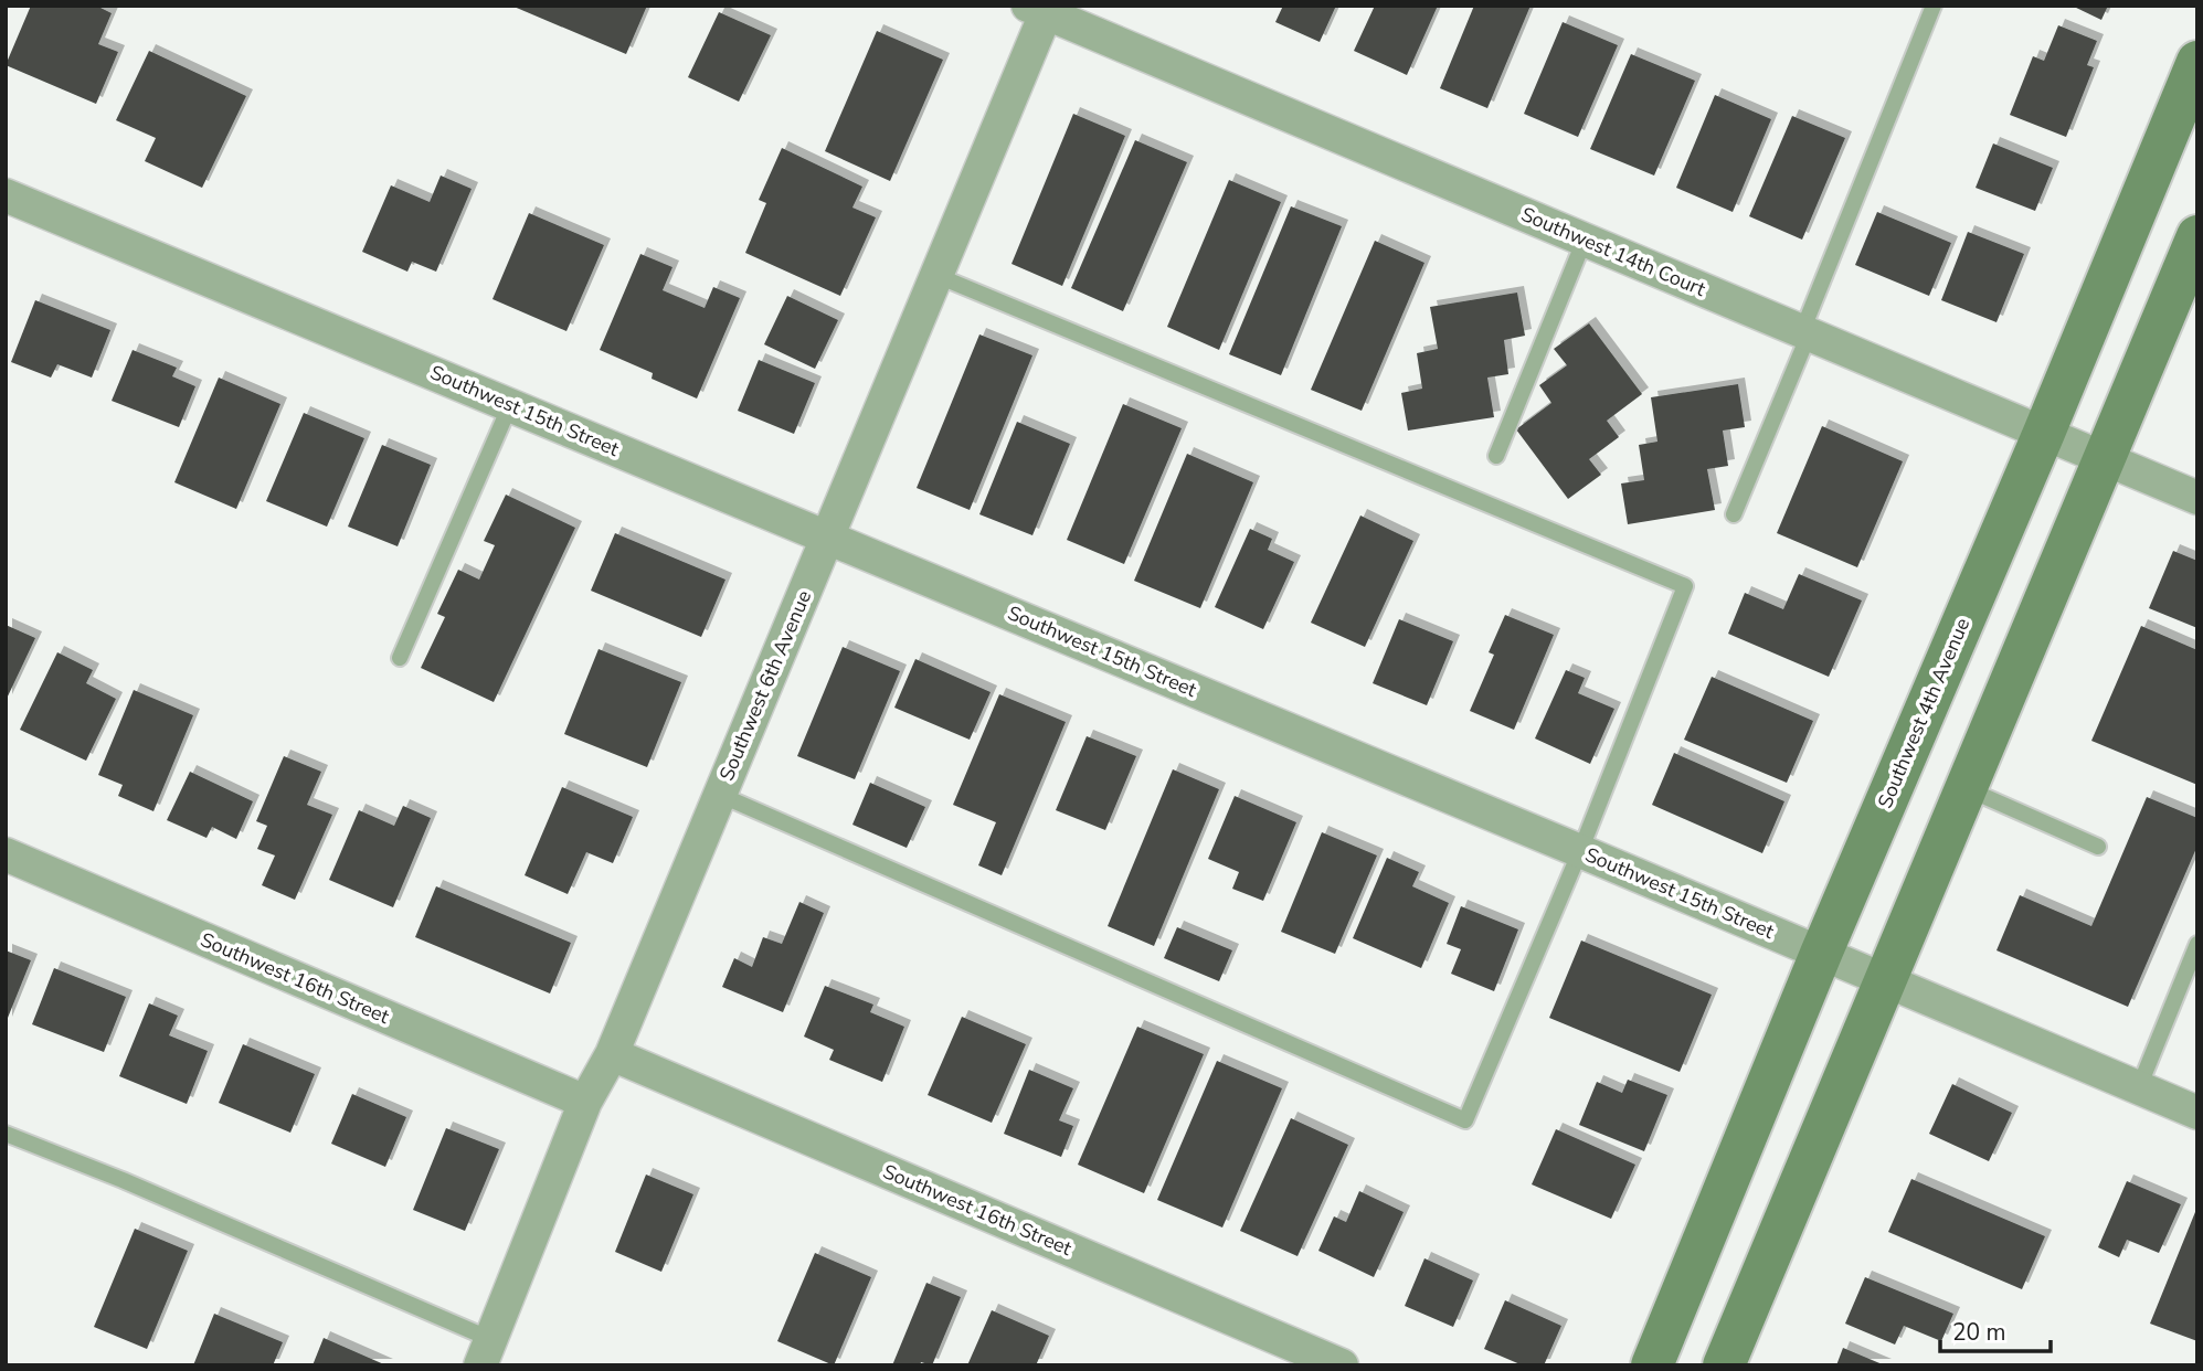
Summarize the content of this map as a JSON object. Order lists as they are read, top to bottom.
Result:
{
  "streets": {
    "main road": ["Southwest 4th Avenue"],
    "street": [
      "Southwest 14th Court",
      "Southwest 15th Street",
      "Southwest 6th Avenue",
      "Southwest 16th Street"
    ]
  },
  "crossings": [
    ["Southwest 14th Court", "Southwest 6th Avenue"],
    ["Southwest 14th Court", "Southwest 4th Avenue"],
    ["Southwest 15th Street", "Southwest 6th Avenue"],
    ["Southwest 15th Street", "Southwest 4th Avenue"],
    ["Southwest 6th Avenue", "Southwest 16th Street"]
  ],
  "scale_bar": "20 m"
}
